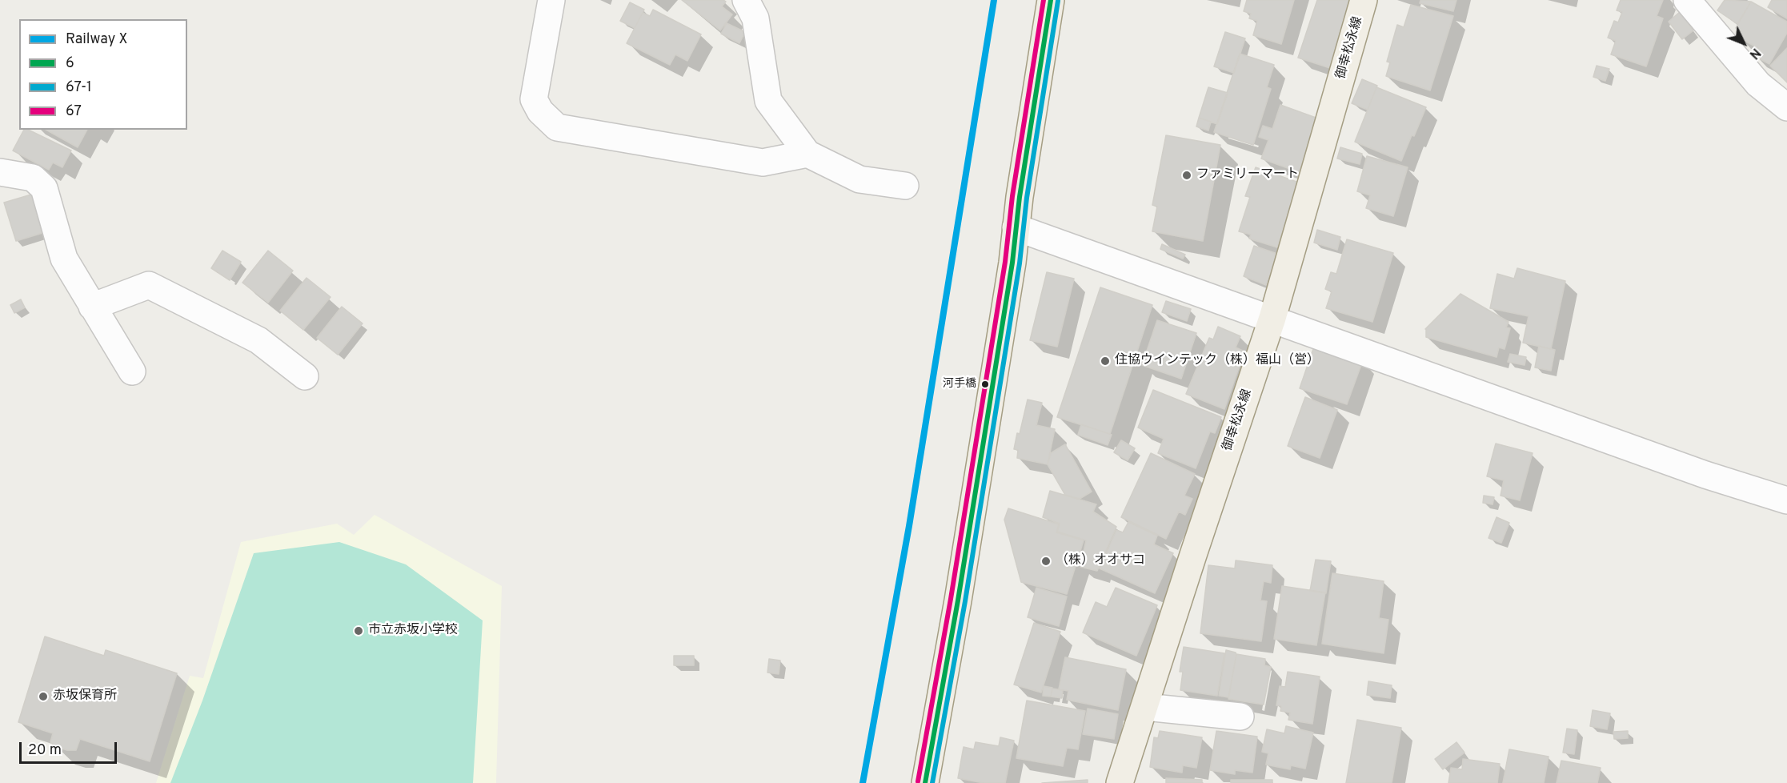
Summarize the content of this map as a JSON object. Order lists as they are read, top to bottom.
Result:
{
  "streets": {
    "main road": ["御幸松永線"]
  },
  "places": [
    "ファミリーマート",
    "住協ウインテック（株）福山（営）",
    "河手橋",
    "（株）オオサコ",
    "市立赤坂小学校",
    "赤坂保育所"
  ],
  "lines": [
    "rail line X",
    "transit line 6",
    "transit line 67",
    "transit line 67-1"
  ],
  "legend": [
    "Railway X",
    "6",
    "67-1",
    "67"
  ],
  "scale_bar": "20 m",
  "north": "bottom right"
}
